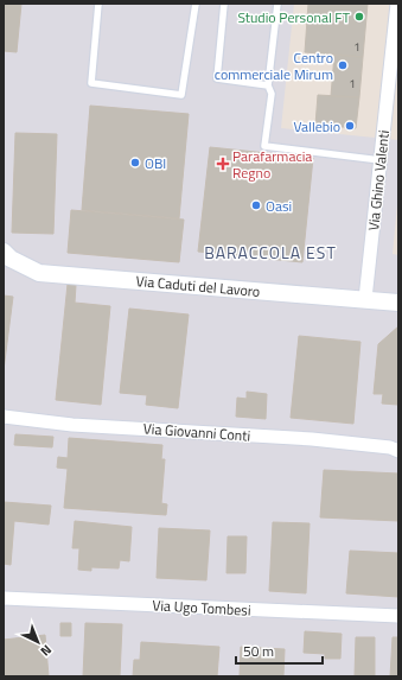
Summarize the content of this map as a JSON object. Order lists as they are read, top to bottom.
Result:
{
  "streets": {
    "street": [
      "Via Ghino Valenti",
      "Via Caduti del Lavoro",
      "Via Giovanni Conti",
      "Via Ugo Tombesi"
    ]
  },
  "crossings": [
    ["Via Ghino Valenti", "Via Caduti del Lavoro"]
  ],
  "districts": ["BARACCOLA EST"],
  "places": {
    "other": [
      "Studio Personal FT",
      "Centro commerciale Mirum",
      "Vallebio",
      "OBI",
      "Oasi"
    ],
    "health": ["Parafarmacia Regno"]
  },
  "house_numbers": ["1", "1"],
  "scale_bar": "50 m",
  "north": "bottom right"
}
